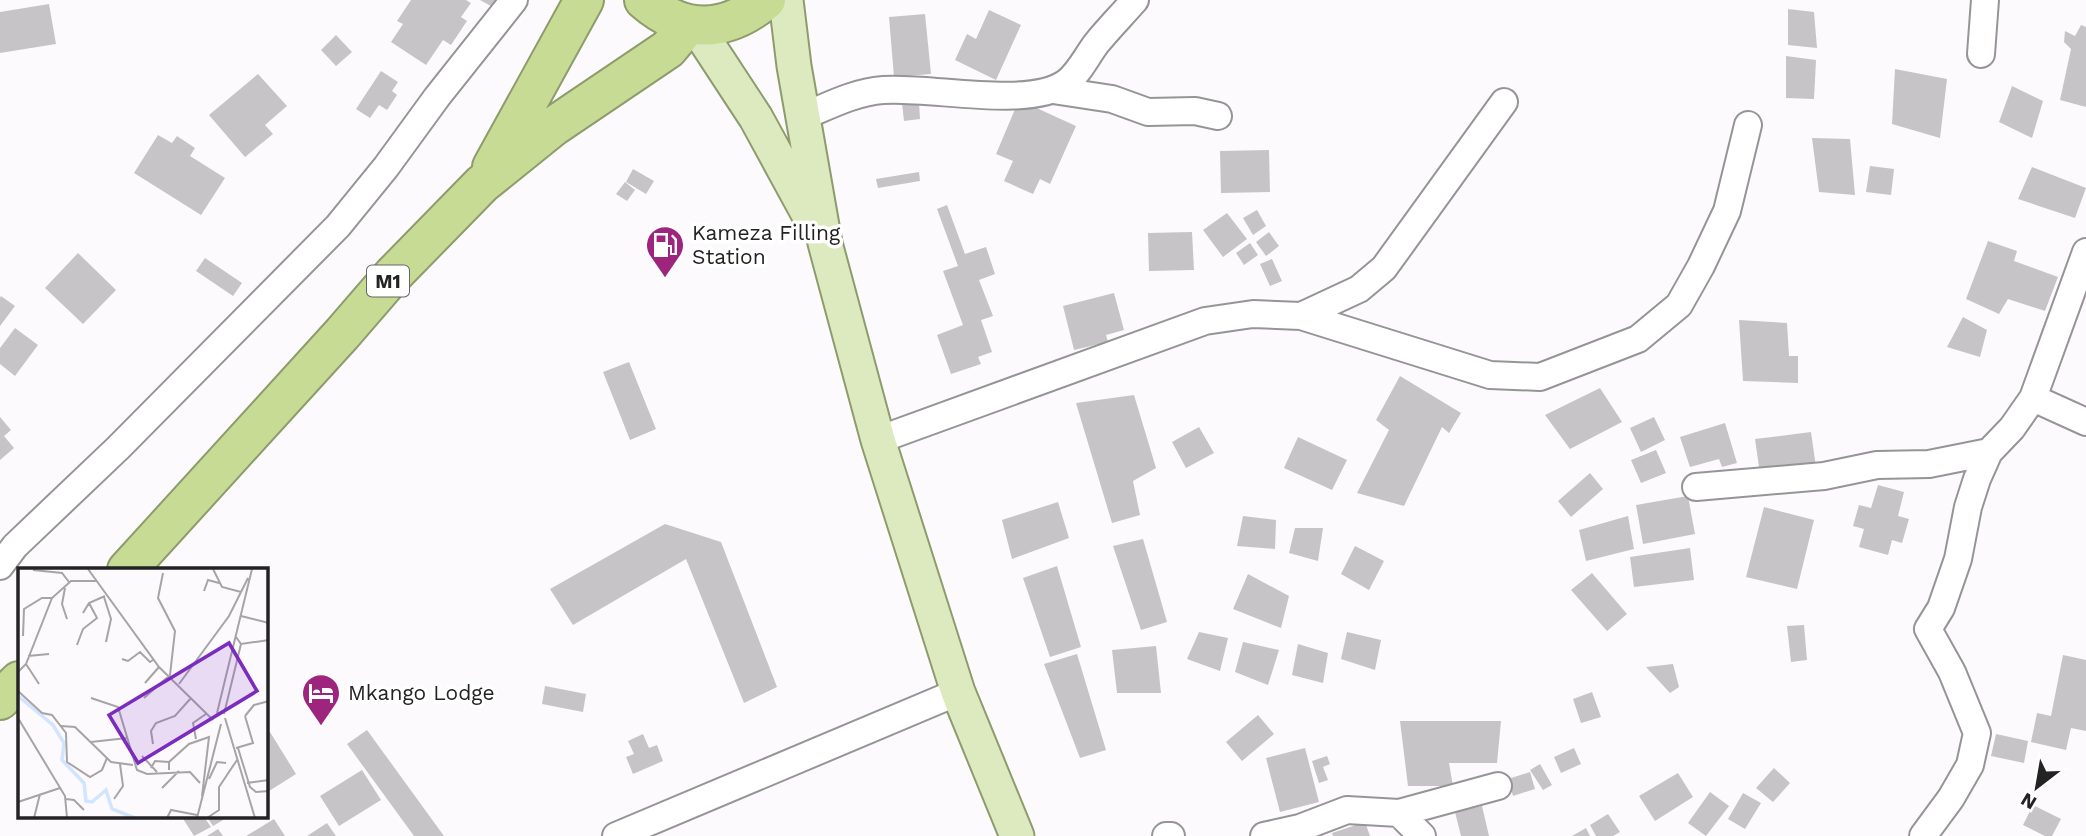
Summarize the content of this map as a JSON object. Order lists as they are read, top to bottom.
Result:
{
  "streets": {
    "highway": ["M1"]
  },
  "places": {
    "fuel station": ["Kameza Filling Station"],
    "hotel": ["Mkango Lodge"]
  },
  "north": "bottom left"
}
